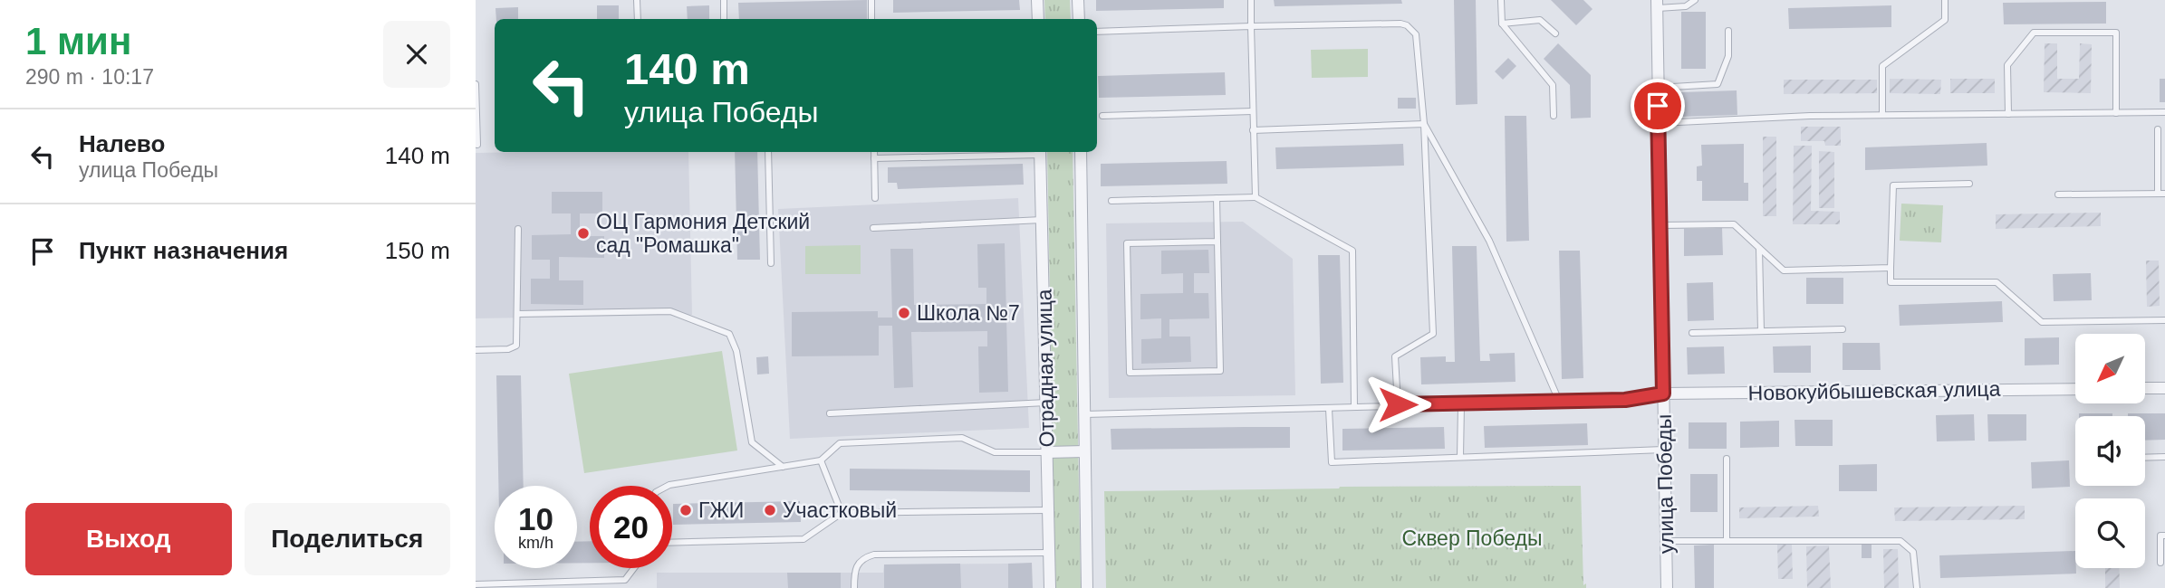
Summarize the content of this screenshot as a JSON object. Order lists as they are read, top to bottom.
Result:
{
  "streets": {
    "street": ["Отрадная улица", "Новокуйбышевская улица", "улица Победы"]
  },
  "crossings": [
    ["Новокуйбышевская улица", "улица Победы"]
  ],
  "parks": ["Сквер Победы"],
  "places": [
    "ОЦ Гармония Детский сад \"Ромашка\"",
    "Школа №7",
    "ГЖИ",
    "Участковый"
  ],
  "north": "bottom left",
  "page": {
    "heading": ["1 мин", "290 m · 10:17"],
    "turn": ["140 m", "улица Победы"],
    "list": [
      {
        "name": "Налево",
        "note": "улица Победы",
        "value": "140 m"
      },
      {
        "name": "Пункт назначения",
        "value": "150 m"
      }
    ],
    "speed": "10 km/h",
    "limit": "20",
    "buttons": ["Выход", "Поделиться"]
  }
}
